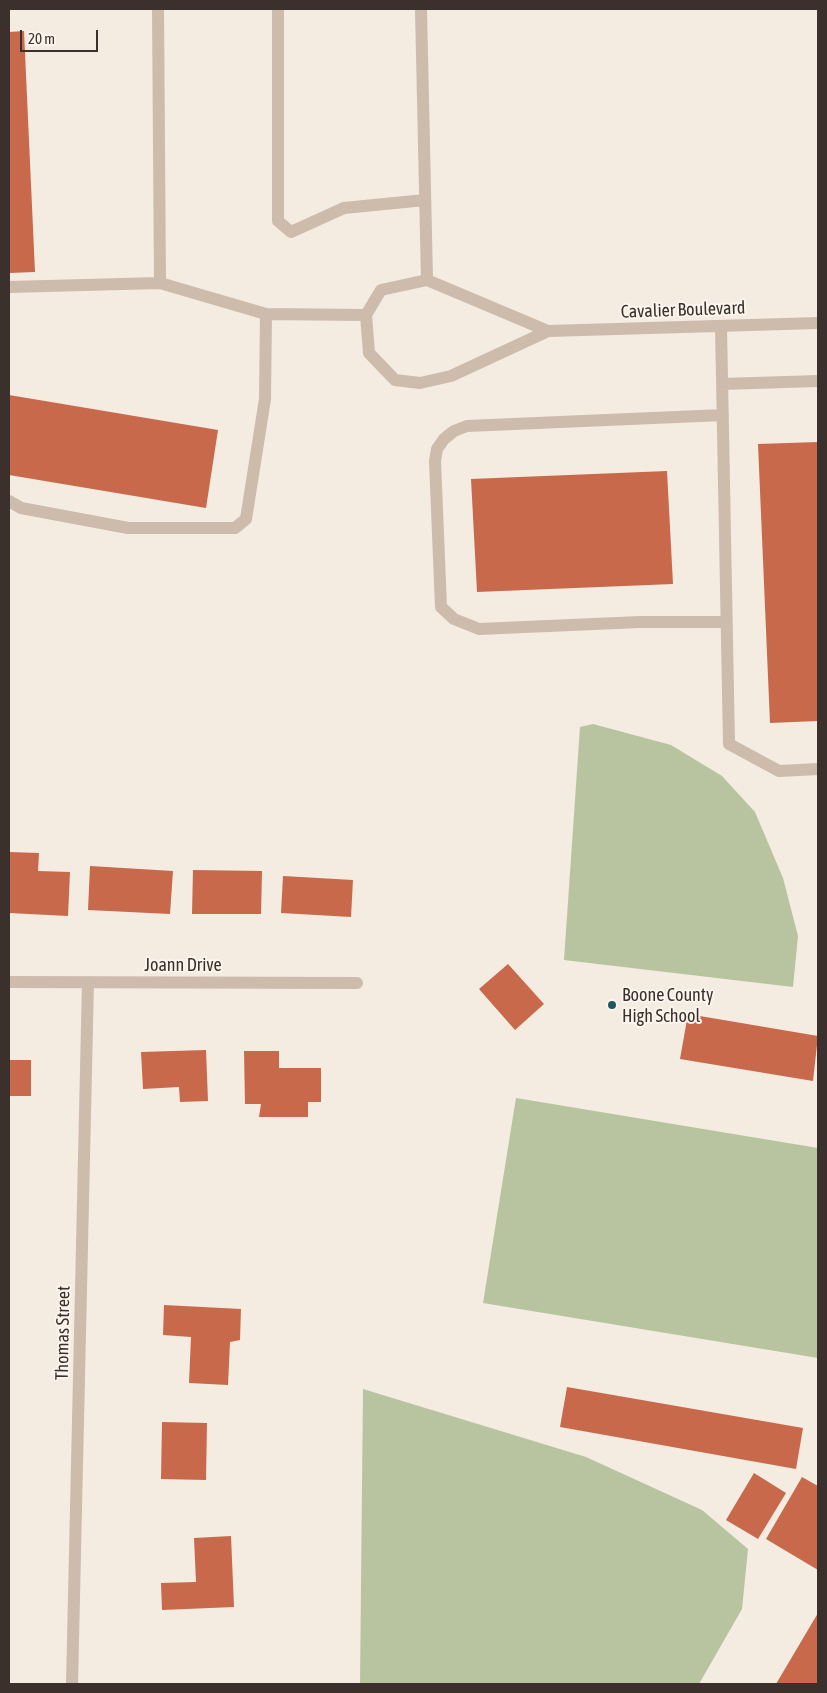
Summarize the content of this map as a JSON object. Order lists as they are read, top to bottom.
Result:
{
  "streets": {
    "street": ["Cavalier Boulevard", "Joann Drive", "Thomas Street"]
  },
  "crossings": [
    ["Joann Drive", "Thomas Street"]
  ],
  "places": ["Boone County High School"],
  "scale_bar": "20 m"
}
